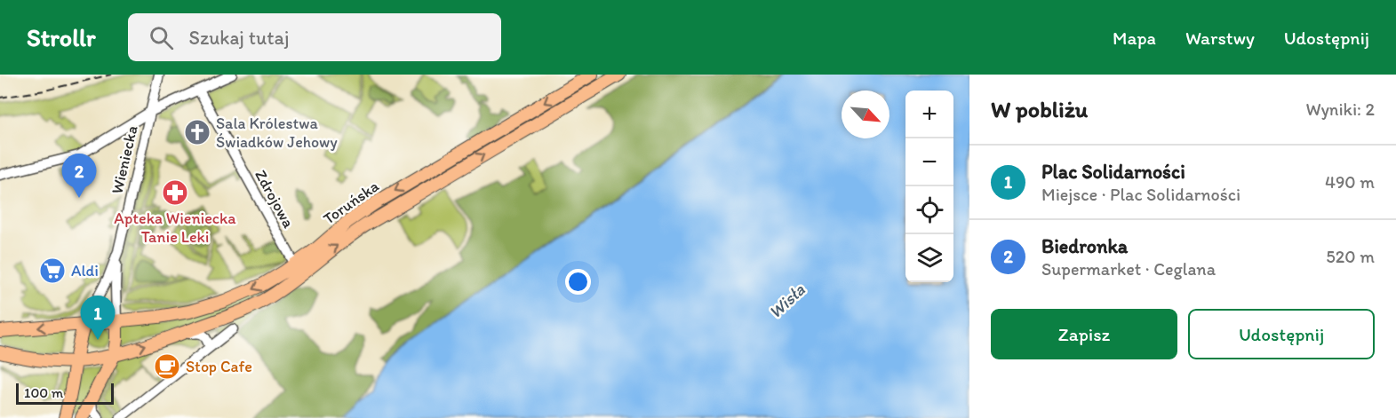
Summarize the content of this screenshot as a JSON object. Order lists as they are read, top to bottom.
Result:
{
  "streets": {
    "main road": ["Toruńska"],
    "street": ["Wieniecka", "Zdrojowa"]
  },
  "crossings": [
    ["Wieniecka", "Toruńska"],
    ["Zdrojowa", "Toruńska"]
  ],
  "water": ["Wisła"],
  "places": {
    "church": ["Sala Królestwa Świadków Jehowy"],
    "pharmacy": ["Apteka Wieniecka Tanie Leki"],
    "supermarket": ["Aldi"],
    "cafe": ["Stop Cafe"]
  },
  "scale_bar": "100 m",
  "north": "bottom right",
  "page": {
    "header": "Strollr",
    "search": "Szukaj tutaj",
    "nav": ["Mapa", "Warstwy", "Udostępnij"],
    "heading": ["W pobliżu", "Wyniki: 2"],
    "map_buttons": ["+", "−"],
    "list": [
      {
        "mark": "1",
        "name": "Plac Solidarności",
        "note": "Miejsce · Plac Solidarności",
        "value": "490 m"
      },
      {
        "mark": "2",
        "name": "Biedronka",
        "note": "Supermarket · Ceglana",
        "value": "520 m"
      }
    ],
    "pins": ["2", "1"],
    "buttons": ["Zapisz", "Udostępnij"],
    "scale": "100 m"
  }
}
